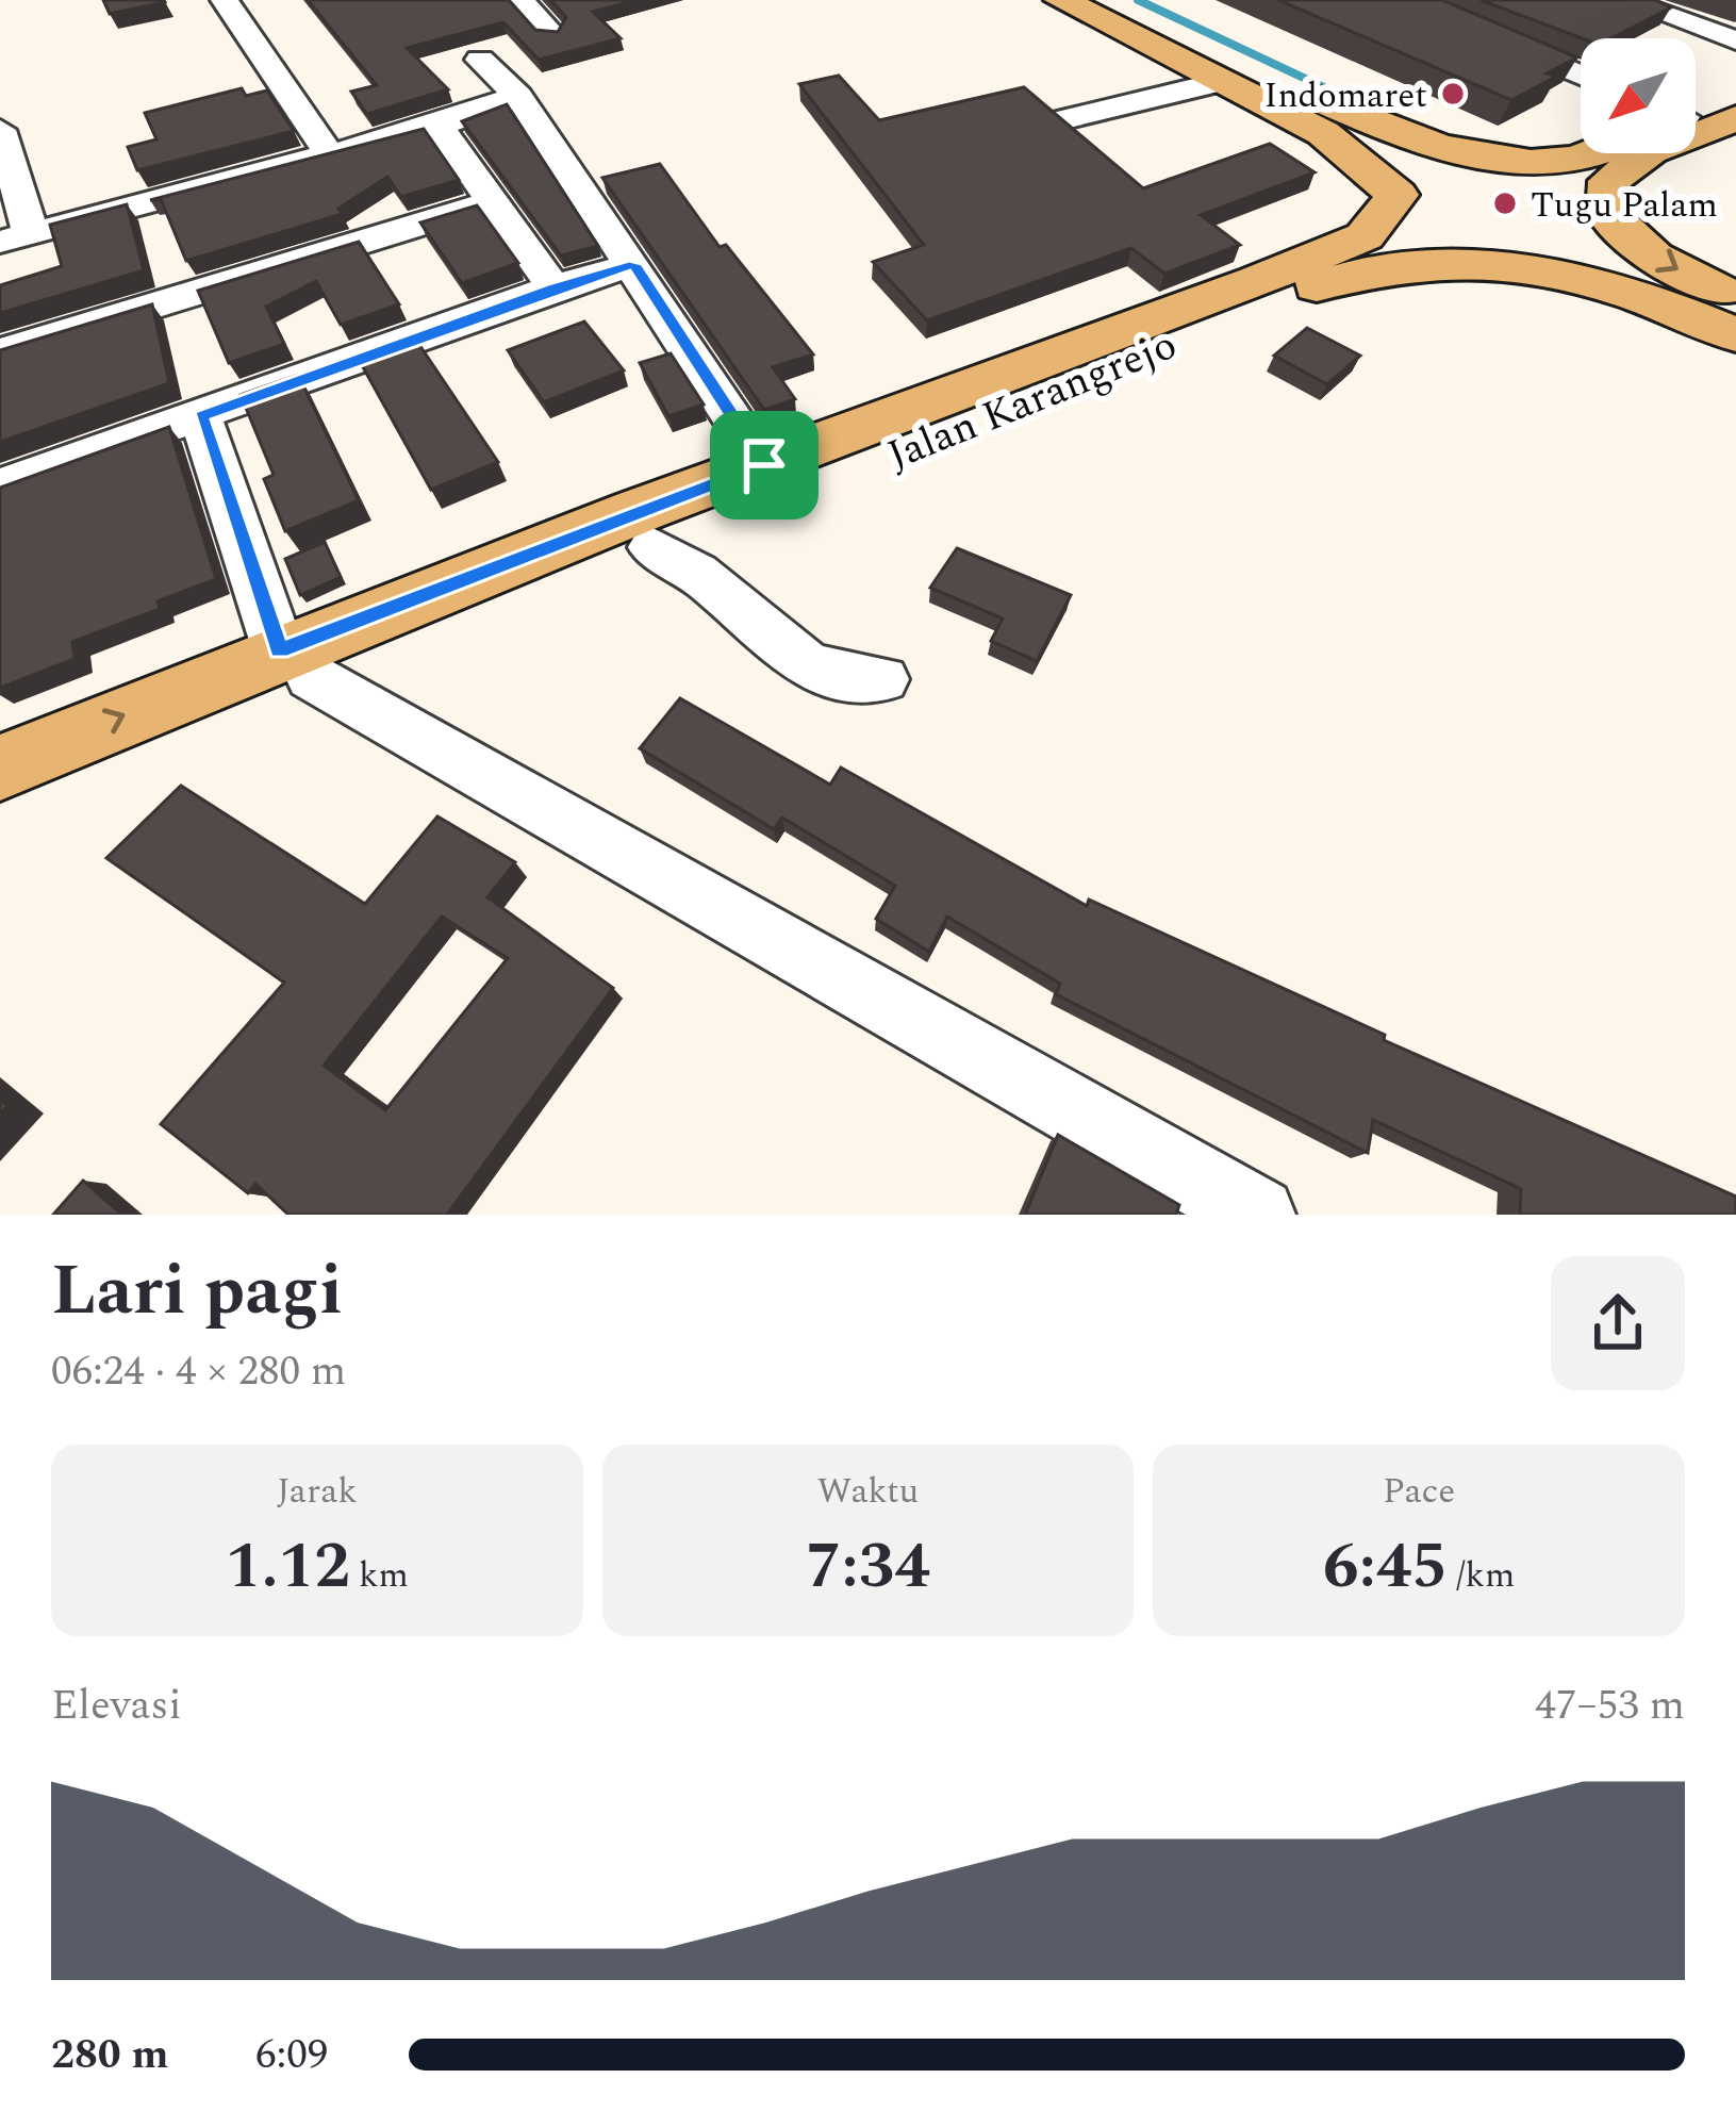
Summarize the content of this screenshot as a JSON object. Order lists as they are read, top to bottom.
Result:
{
  "streets": {
    "main road": ["Jalan Karangrejo"]
  },
  "places": ["Indomaret", "Tugu Palam"],
  "north": "bottom left",
  "page": {
    "heading": ["Lari pagi", "06:24 · 4 × 280 m"],
    "stats": [
      ["Jarak", "1.12 km"],
      ["Waktu", "7:34"],
      ["Pace", "6:45 /km"]
    ],
    "chart": ["Elevasi", "47–53 m"],
    "list": [
      {
        "name": "280 m",
        "note": "6:09"
      }
    ]
  }
}
